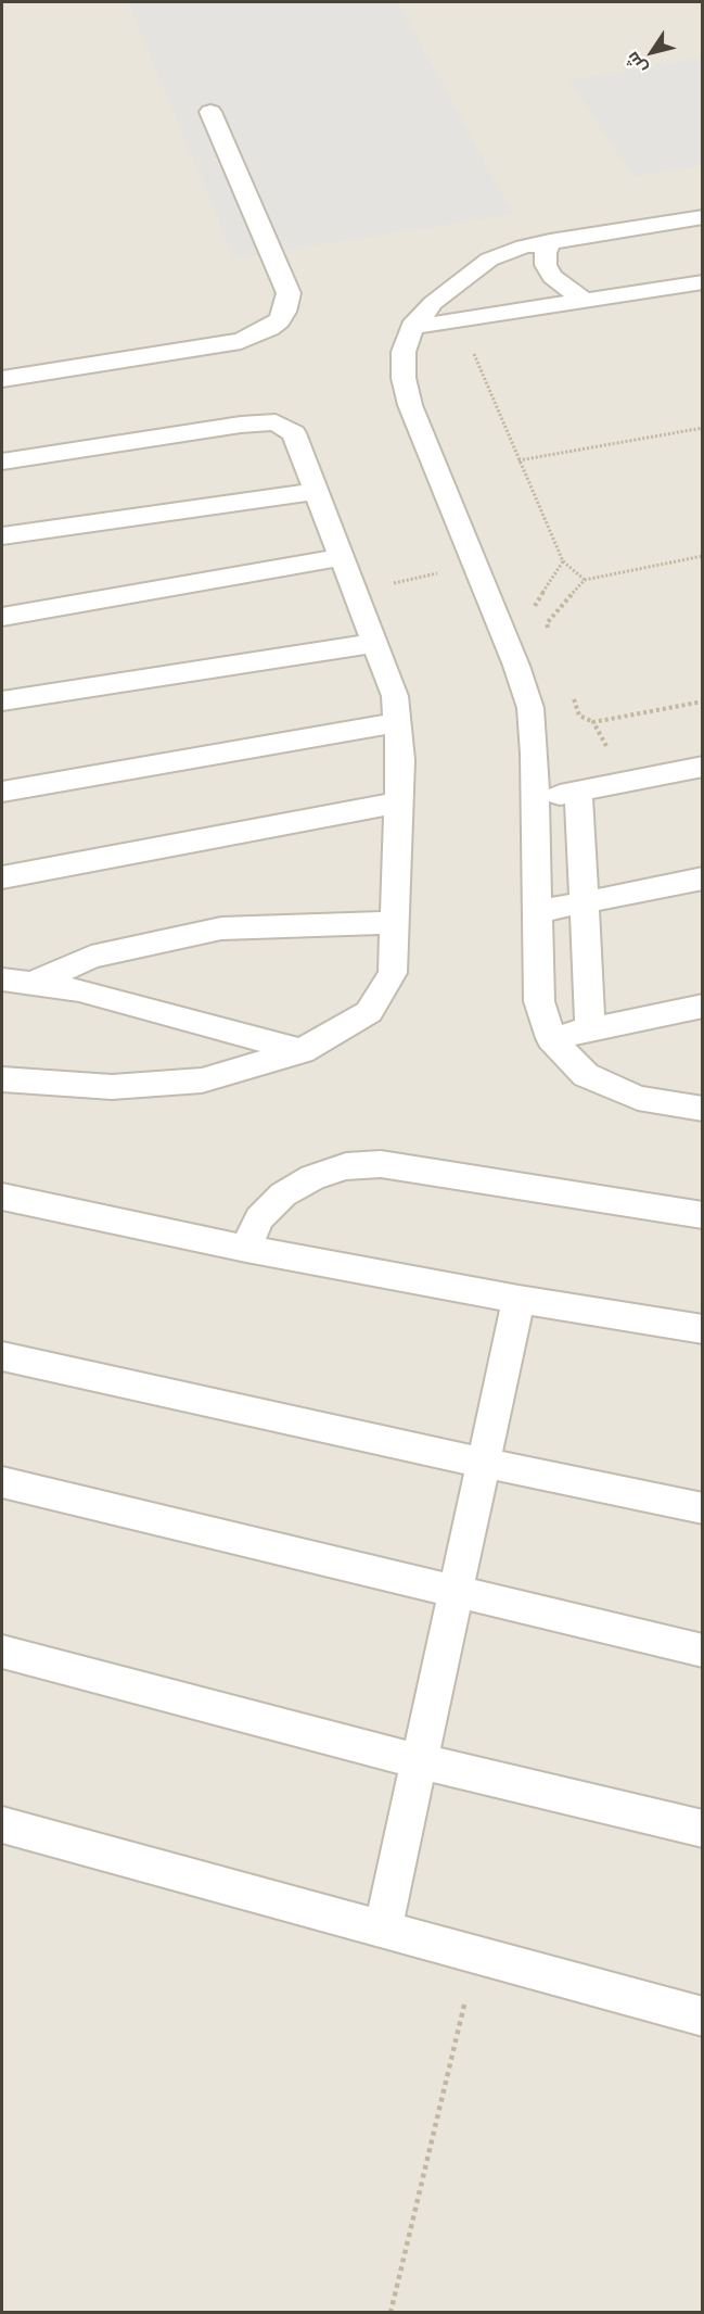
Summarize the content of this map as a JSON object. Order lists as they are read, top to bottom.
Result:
{
  "north": "bottom left"
}
